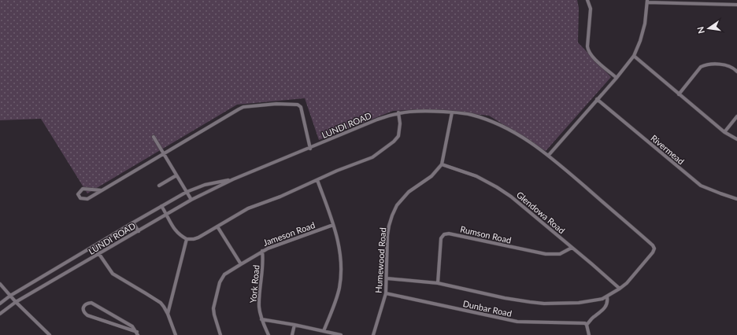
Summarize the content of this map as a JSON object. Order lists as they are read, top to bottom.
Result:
{
  "streets": {
    "street": [
      "LUNDI ROAD",
      "Rivermead",
      "Glendowa Road",
      "Jameson Road",
      "Rumson Road",
      "Humewood Road",
      "York Road",
      "Dunbar Road"
    ]
  },
  "crossings": [
    ["LUNDI ROAD", "Glendowa Road"],
    ["LUNDI ROAD", "Humewood Road"],
    ["Glendowa Road", "Rumson Road"],
    ["Glendowa Road", "Humewood Road"],
    ["Jameson Road", "York Road"],
    ["Humewood Road", "Dunbar Road"]
  ],
  "north": "left"
}
